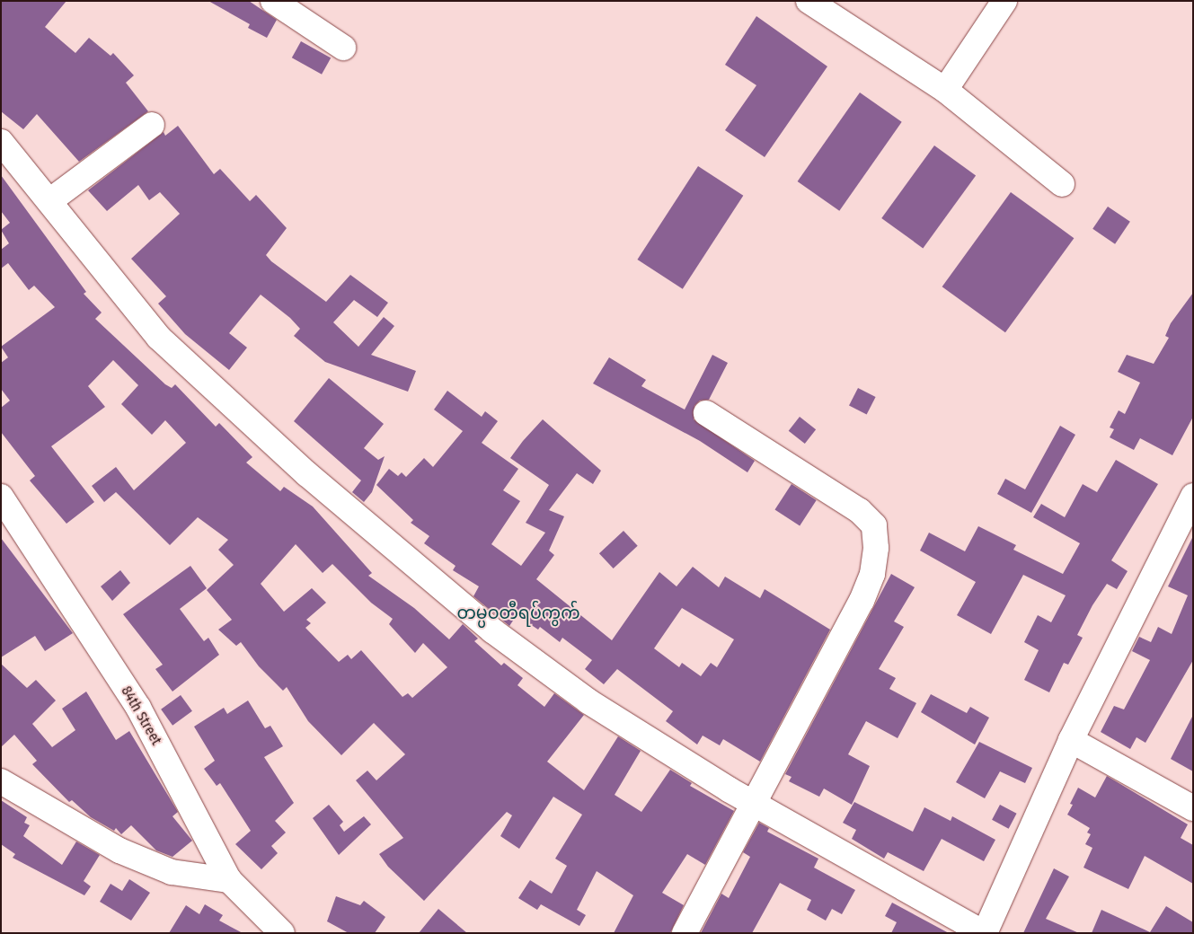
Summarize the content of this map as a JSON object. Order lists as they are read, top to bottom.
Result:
{
  "streets": {
    "street": ["84th Street"]
  },
  "districts": ["တမ္ပဝတီရပ်ကွက်"]
}
